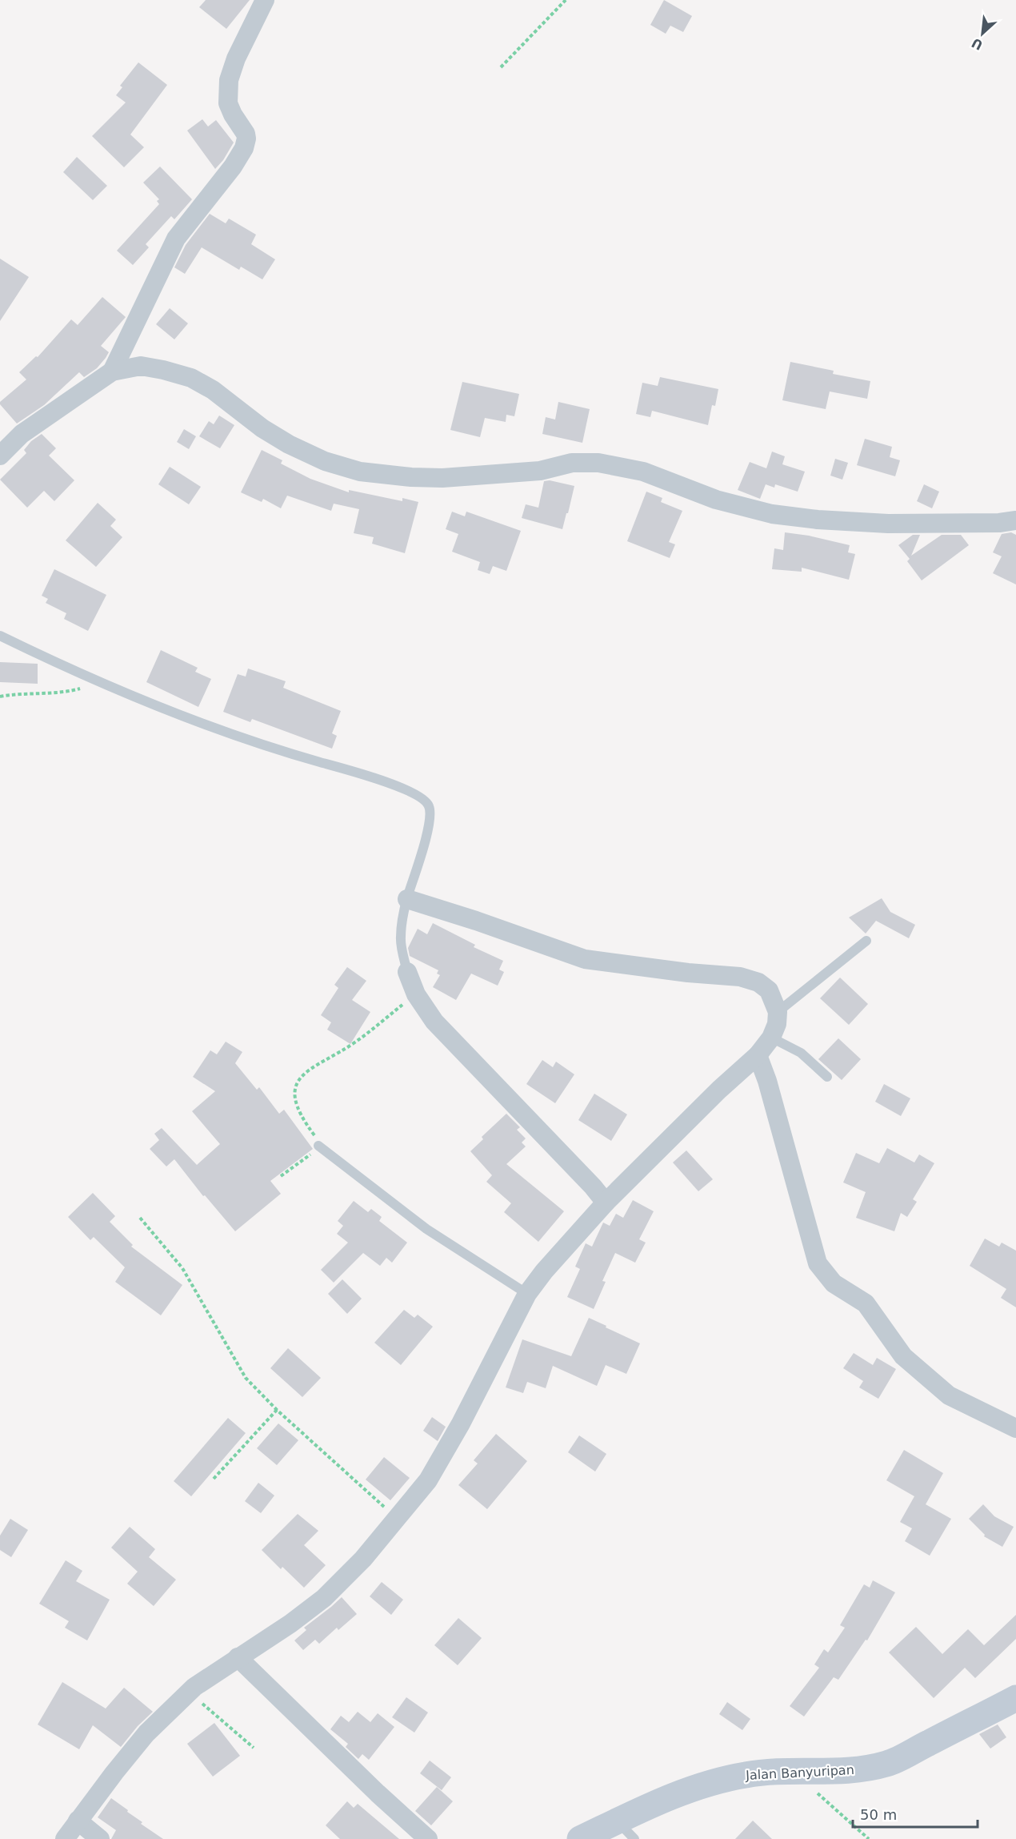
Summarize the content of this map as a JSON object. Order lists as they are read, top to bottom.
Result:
{
  "streets": {
    "street": ["Jalan Banyuripan"]
  },
  "scale_bar": "50 m",
  "north": "bottom left"
}
